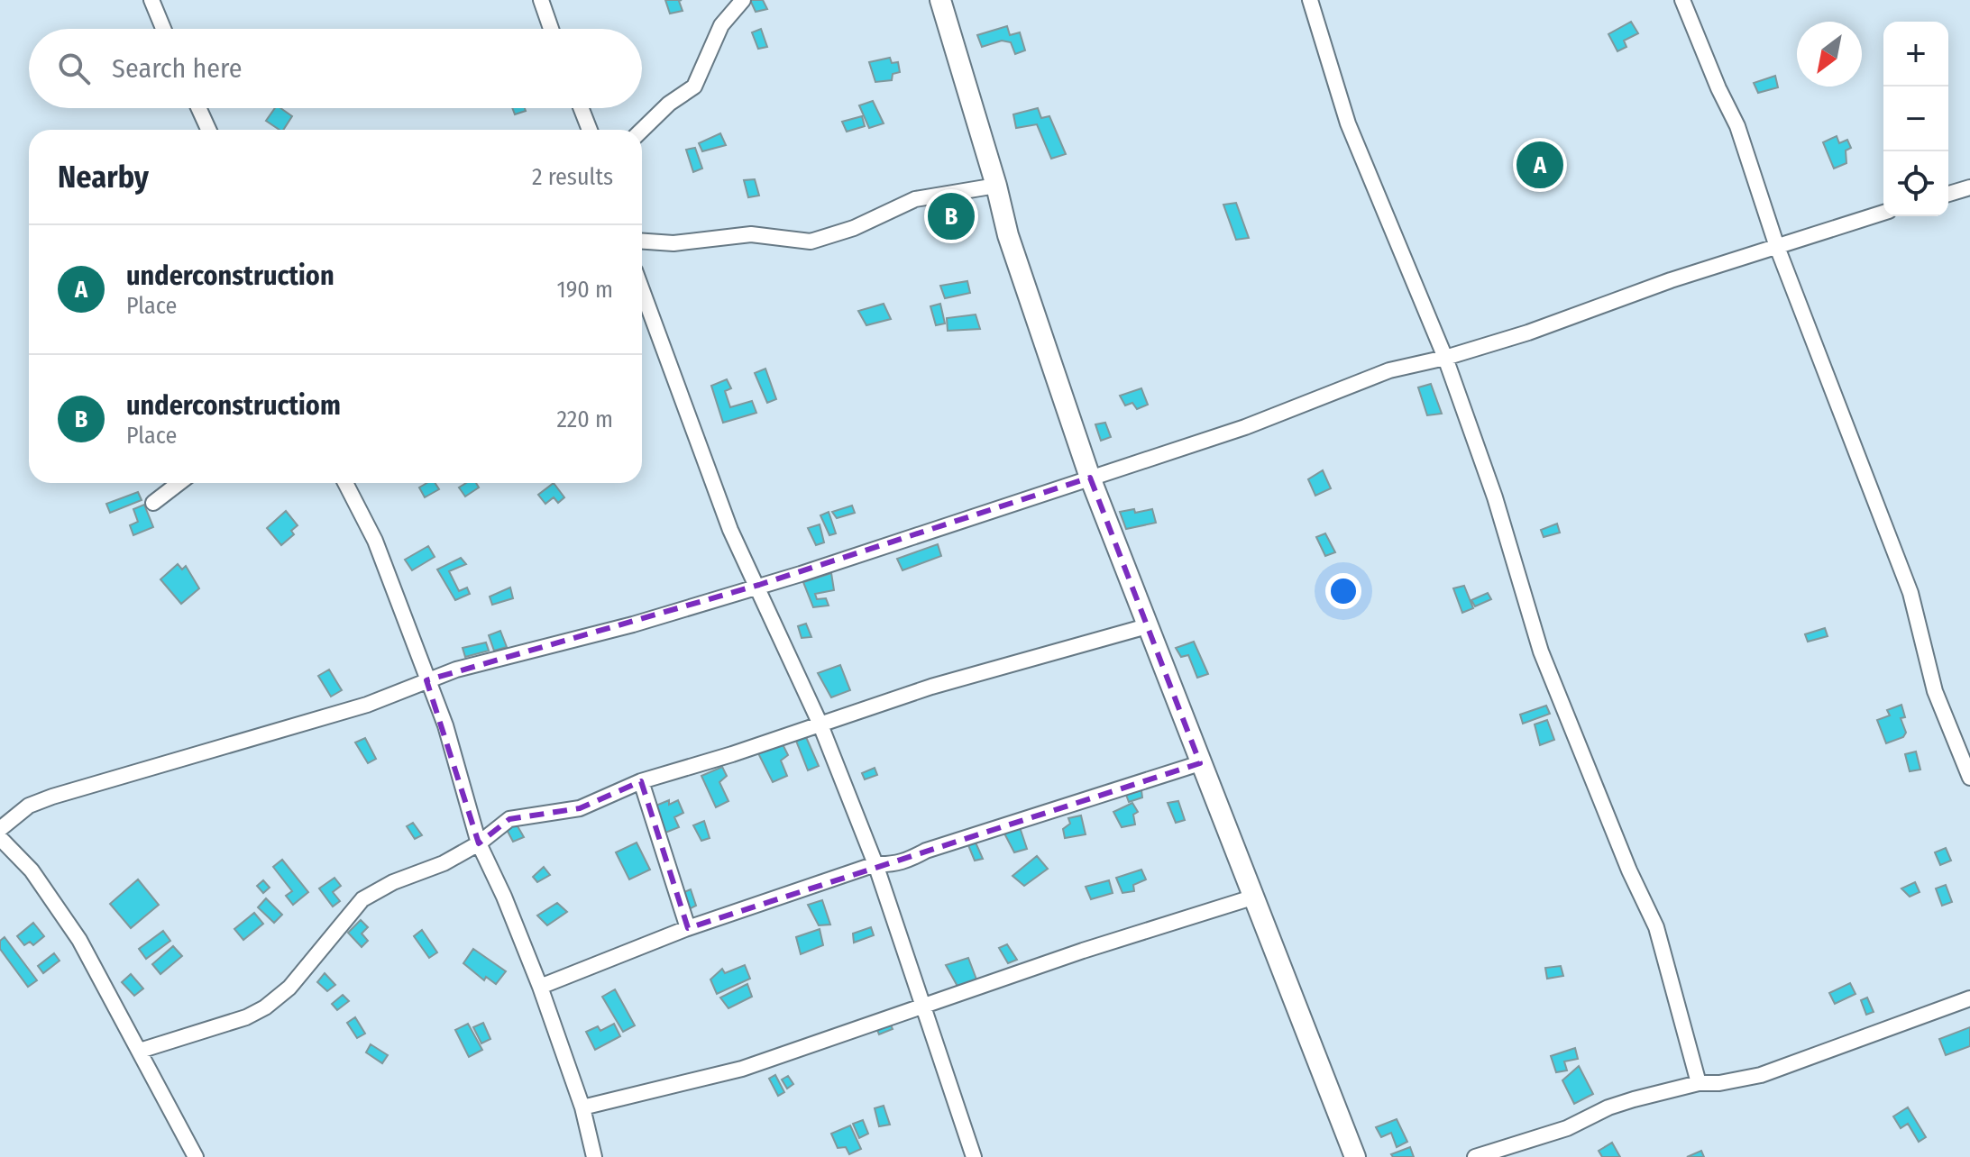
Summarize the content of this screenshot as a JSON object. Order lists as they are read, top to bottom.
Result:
{
  "north": "bottom left",
  "page": {
    "map_buttons": ["+", "−"],
    "search": "Search here",
    "heading": ["Nearby", "2 results"],
    "pins": ["A", "B"],
    "list": [
      {
        "mark": "A",
        "name": "underconstruction",
        "note": "Place",
        "value": "190 m"
      },
      {
        "mark": "B",
        "name": "underconstructiom",
        "note": "Place",
        "value": "220 m"
      }
    ]
  }
}
